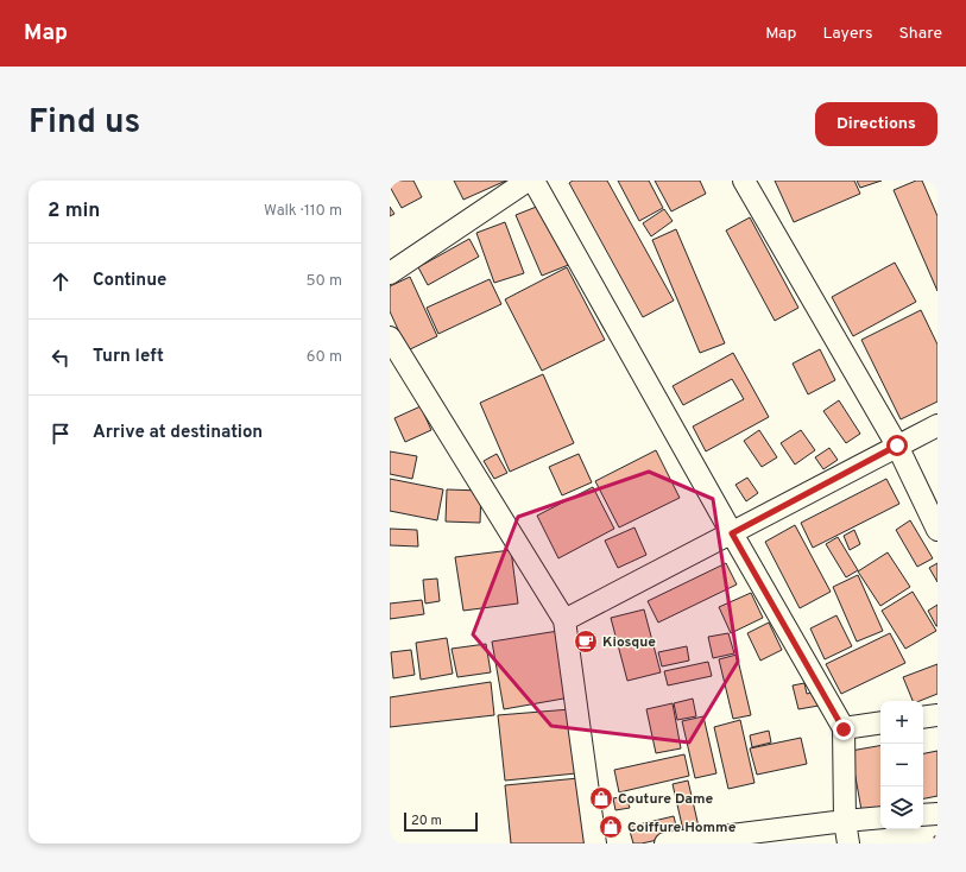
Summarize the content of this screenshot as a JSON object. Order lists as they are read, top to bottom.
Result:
{
  "places": {
    "cafe": ["Kiosque"],
    "shop": ["Couture Dame", "Coiffure Homme"]
  },
  "scale_bar": "20 m",
  "page": {
    "header": "Map",
    "nav": ["Map", "Layers", "Share"],
    "title": "Find us",
    "buttons": "Directions",
    "heading": ["2 min", "Walk · 110 m"],
    "list": [
      ["Continue", "50 m"],
      ["Turn left", "60 m"],
      "Arrive at destination"
    ],
    "map_buttons": ["+", "−"],
    "scale": "20 m"
  }
}
